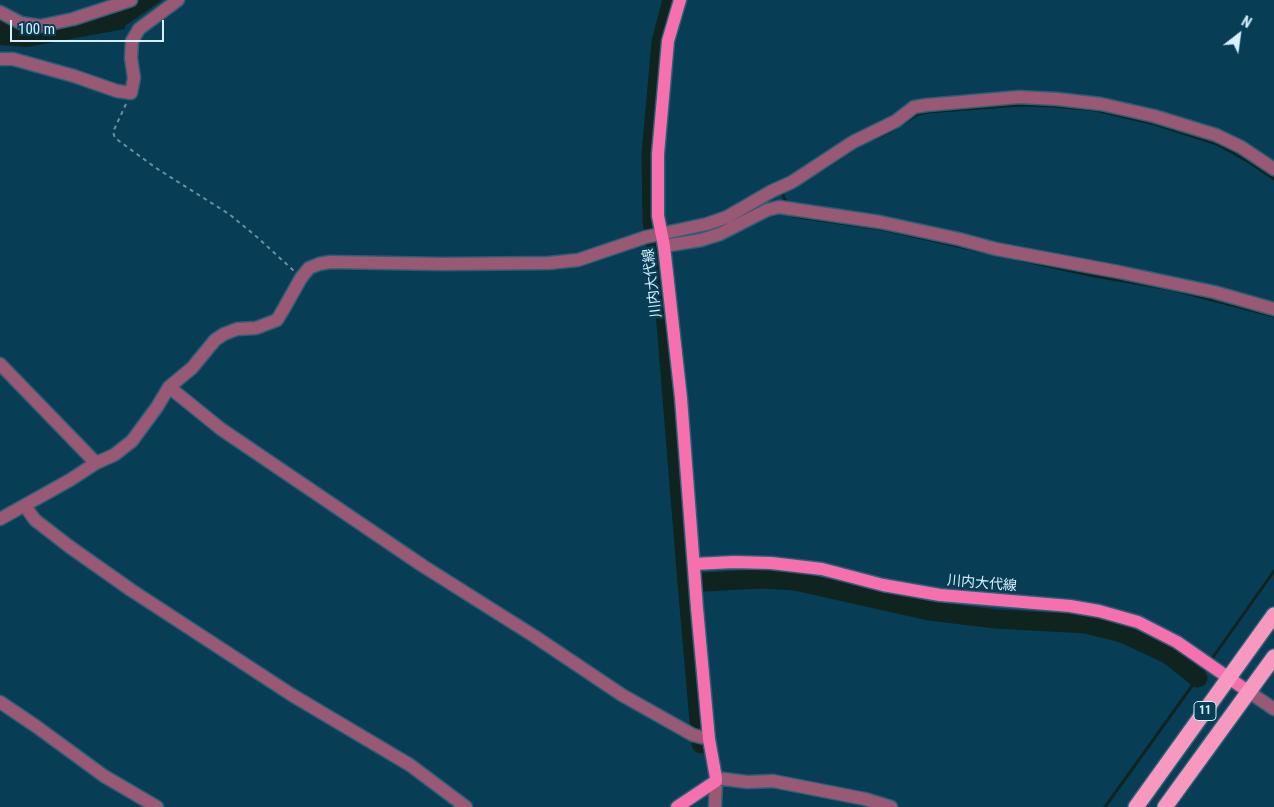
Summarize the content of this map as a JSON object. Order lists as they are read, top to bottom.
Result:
{
  "streets": {
    "highway": ["11"],
    "main road": ["川内大代線"]
  },
  "crossings": [
    ["川内大代線", "11"]
  ],
  "scale_bar": "100 m",
  "north": "top right"
}
